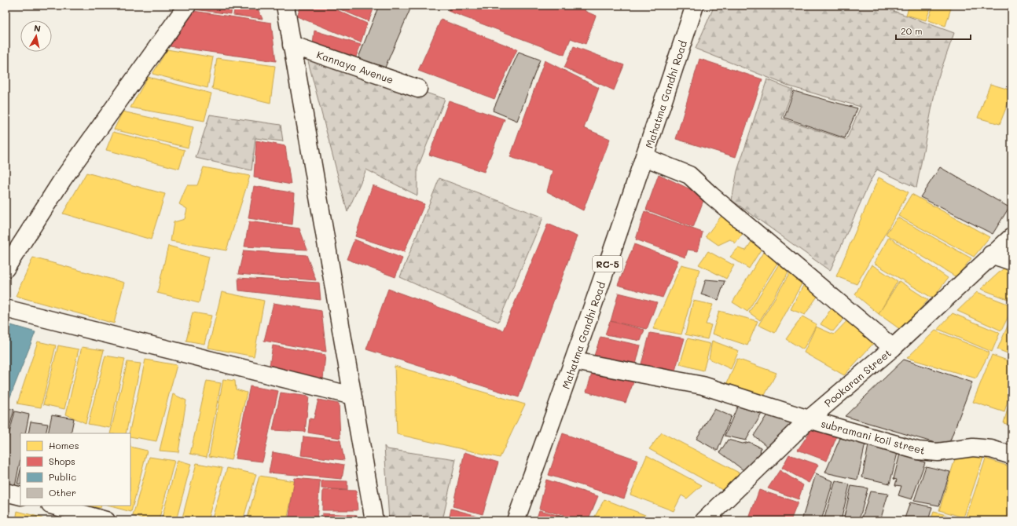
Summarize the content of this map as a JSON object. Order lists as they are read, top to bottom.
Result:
{
  "streets": {
    "street": [
      "Kannaya Avenue",
      "Mahatma Gandhi Road",
      "RC-5",
      "Pookaran Street",
      "subramani koil street"
    ]
  },
  "crossings": [
    ["Mahatma Gandhi Road", "subramani koil street"],
    ["Pookaran Street", "subramani koil street"]
  ],
  "legend": [
    "Homes",
    "Shops",
    "Public",
    "Other"
  ],
  "scale_bar": "20 m",
  "north": "top"
}
